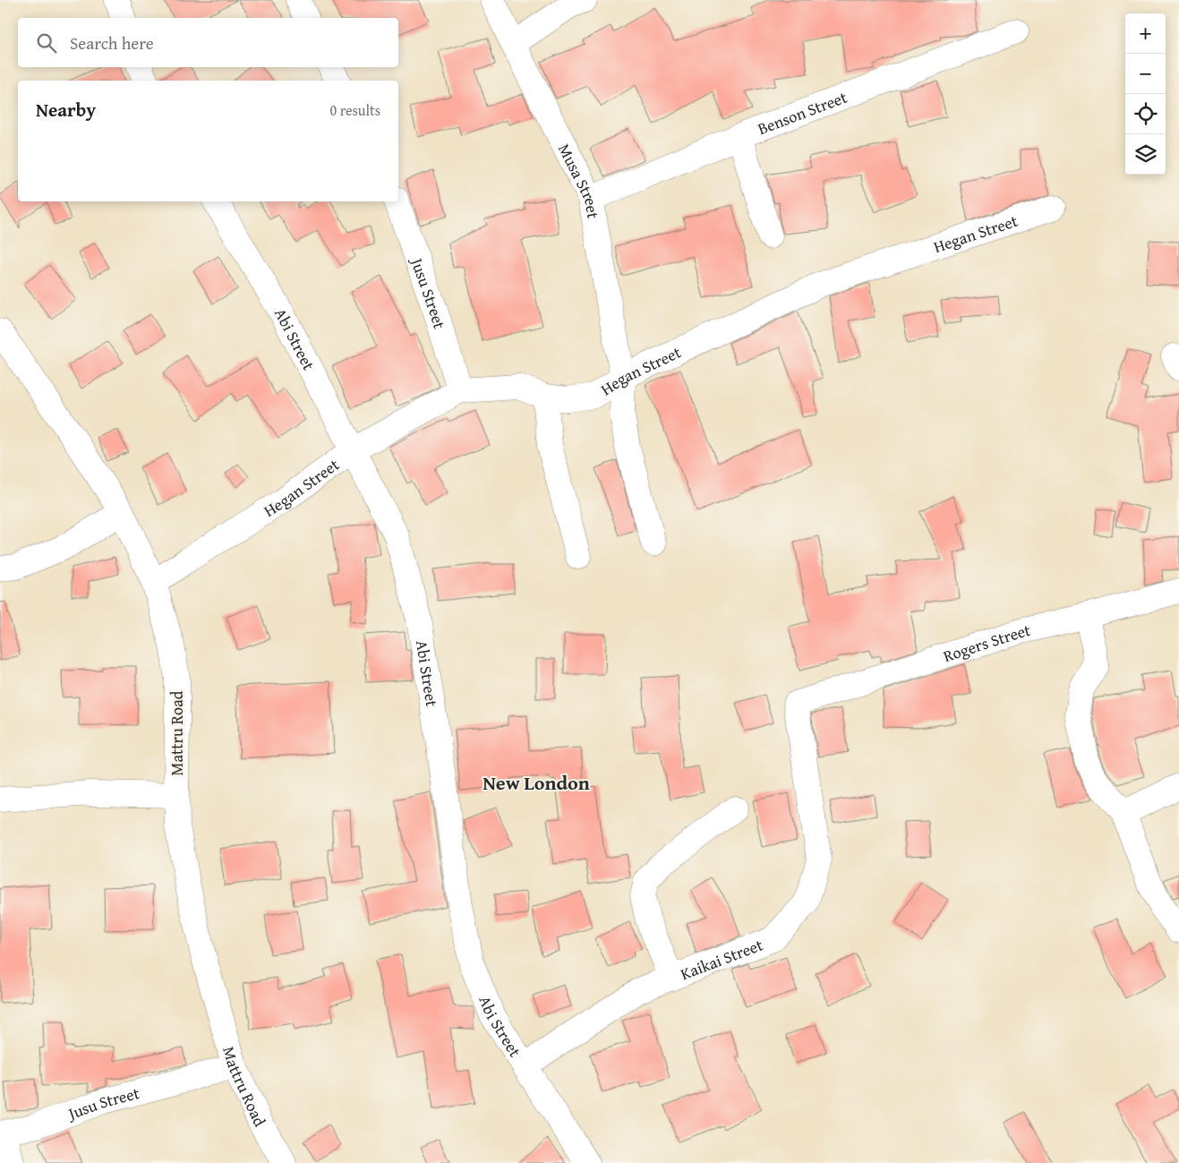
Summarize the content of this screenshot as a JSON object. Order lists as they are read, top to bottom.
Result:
{
  "streets": {
    "street": [
      "Benson Street",
      "Musa Street",
      "Hegan Street",
      "Jusu Street",
      "Abi Street",
      "Rogers Street",
      "Mattru Road",
      "Kaikai Street"
    ]
  },
  "crossings": [
    ["Benson Street", "Musa Street"],
    ["Musa Street", "Hegan Street"],
    ["Hegan Street", "Jusu Street"],
    ["Hegan Street", "Abi Street"],
    ["Hegan Street", "Mattru Road"],
    ["Jusu Street", "Mattru Road"],
    ["Abi Street", "Kaikai Street"],
    ["Rogers Street", "Kaikai Street"]
  ],
  "districts": ["New London"],
  "page": {
    "map_buttons": ["+", "−"],
    "search": "Search here",
    "heading": ["Nearby", "0 results"]
  }
}
